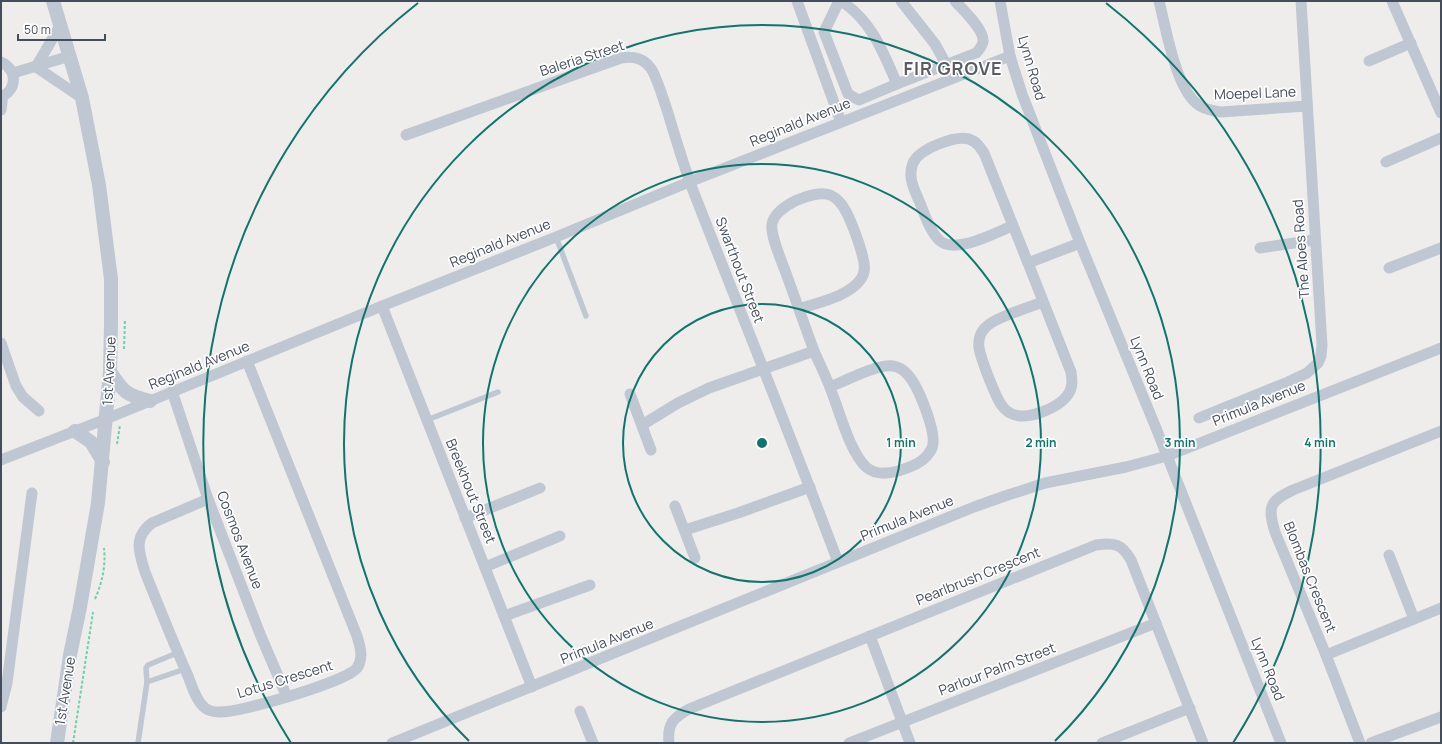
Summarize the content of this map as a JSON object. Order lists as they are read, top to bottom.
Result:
{
  "streets": {
    "street": [
      "Baleria Street",
      "Lynn Road",
      "Moepel Lane",
      "Reginald Avenue",
      "The Aloes Road",
      "Swarthout Street",
      "1st Avenue",
      "Primula Avenue",
      "Breekhout Street",
      "Cosmos Avenue",
      "Pearlbrush Crescent",
      "Blombas Crescent",
      "Parlour Palm Street",
      "Lotus Crescent"
    ]
  },
  "crossings": [
    ["Baleria Street", "Reginald Avenue"],
    ["Baleria Street", "Swarthout Street"],
    ["Lynn Road", "Reginald Avenue"],
    ["Lynn Road", "Primula Avenue"],
    ["Moepel Lane", "The Aloes Road"],
    ["Reginald Avenue", "Swarthout Street"],
    ["Reginald Avenue", "1st Avenue"],
    ["Reginald Avenue", "Breekhout Street"],
    ["Reginald Avenue", "Cosmos Avenue"],
    ["Reginald Avenue", "Lotus Crescent"],
    ["Swarthout Street", "Primula Avenue"],
    ["Primula Avenue", "Breekhout Street"],
    ["Cosmos Avenue", "Lotus Crescent"],
    ["Pearlbrush Crescent", "Parlour Palm Street"]
  ],
  "districts": ["FIR GROVE"],
  "scale_bar": "50 m",
  "rings": [
    "1 min",
    "2 min",
    "3 min",
    "4 min"
  ]
}
